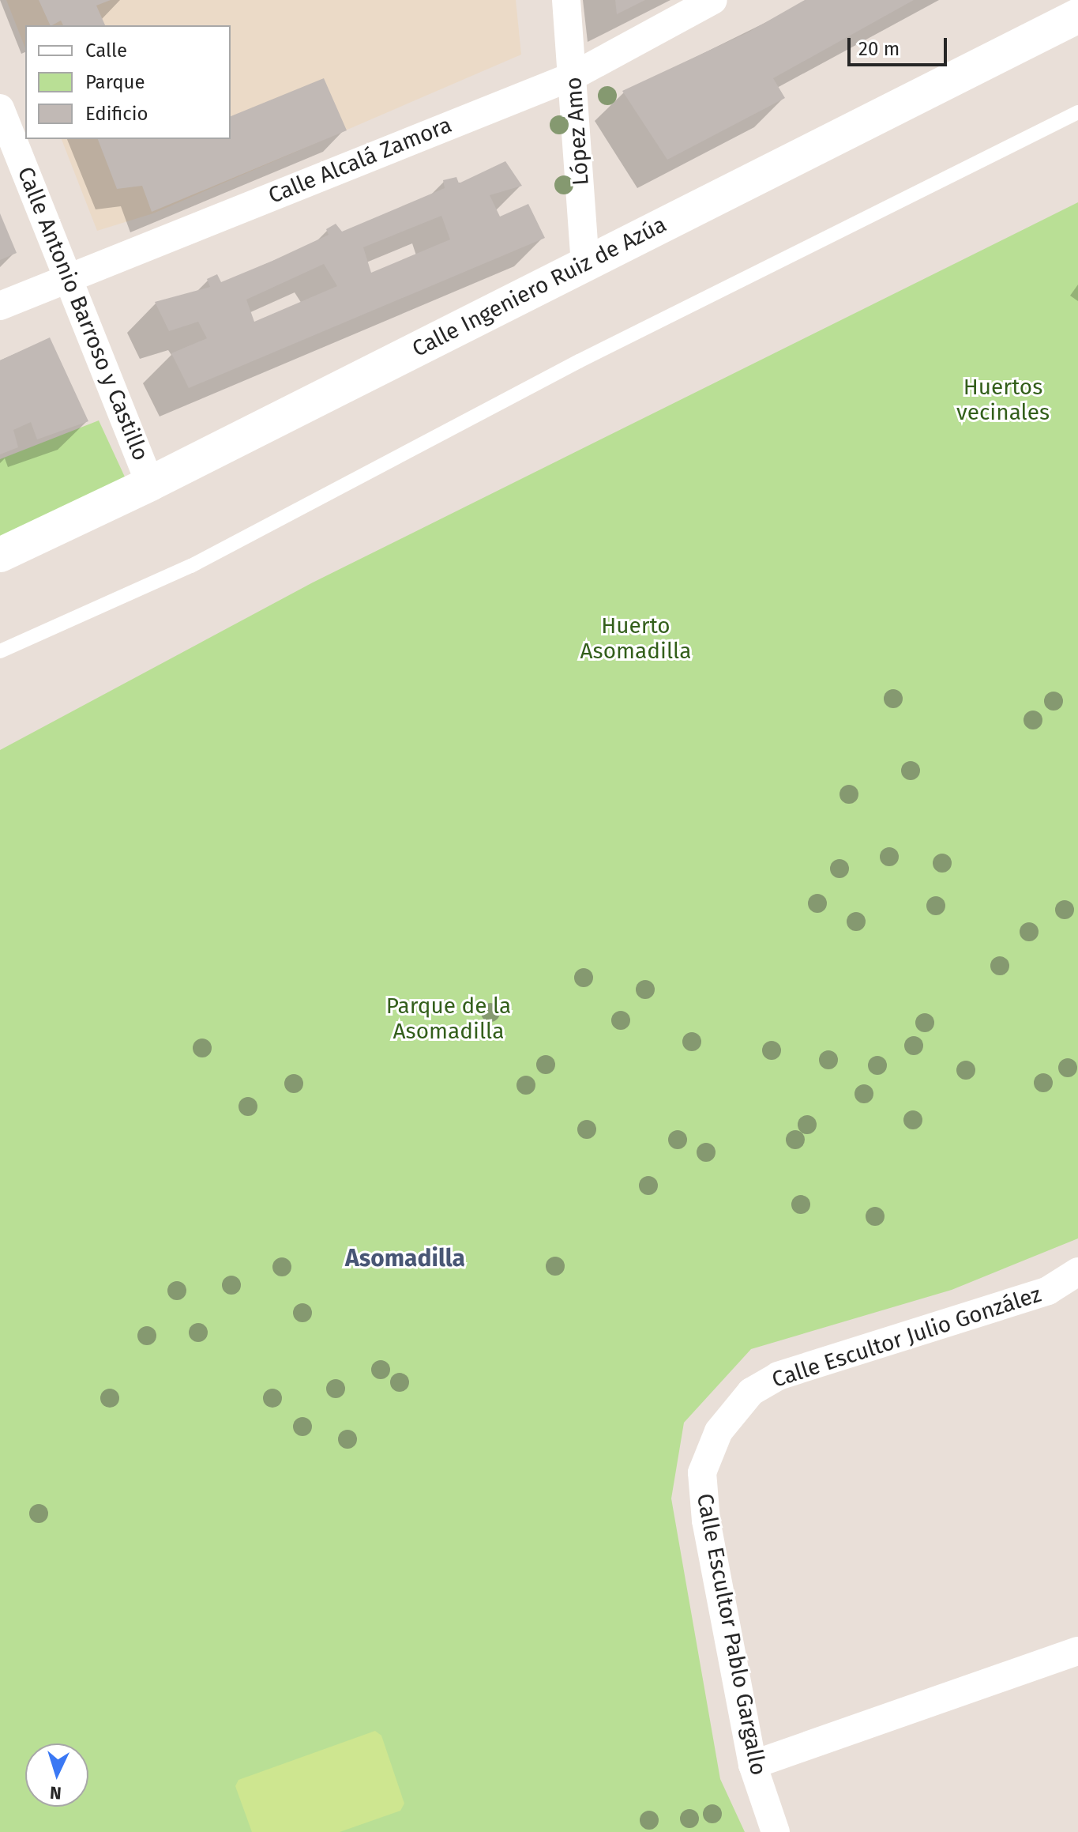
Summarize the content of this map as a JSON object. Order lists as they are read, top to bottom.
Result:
{
  "streets": {
    "street": [
      "López Amo",
      "Calle Alcalá Zamora",
      "Calle Ingeniero Ruiz de Azúa",
      "Calle Antonio Barroso y Castillo",
      "Calle Escultor Julio González",
      "Calle Escultor Pablo Gargallo"
    ]
  },
  "crossings": [
    ["López Amo", "Calle Alcalá Zamora"],
    ["López Amo", "Calle Ingeniero Ruiz de Azúa"],
    ["Calle Alcalá Zamora", "Calle Antonio Barroso y Castillo"],
    ["Calle Ingeniero Ruiz de Azúa", "Calle Antonio Barroso y Castillo"],
    ["Calle Escultor Julio González", "Calle Escultor Pablo Gargallo"]
  ],
  "districts": ["Asomadilla"],
  "parks": ["Huertos vecinales", "Huerto Asomadilla", "Parque de la Asomadilla"],
  "legend": ["Calle", "Parque", "Edificio"],
  "scale_bar": "20 m",
  "north": "bottom"
}
